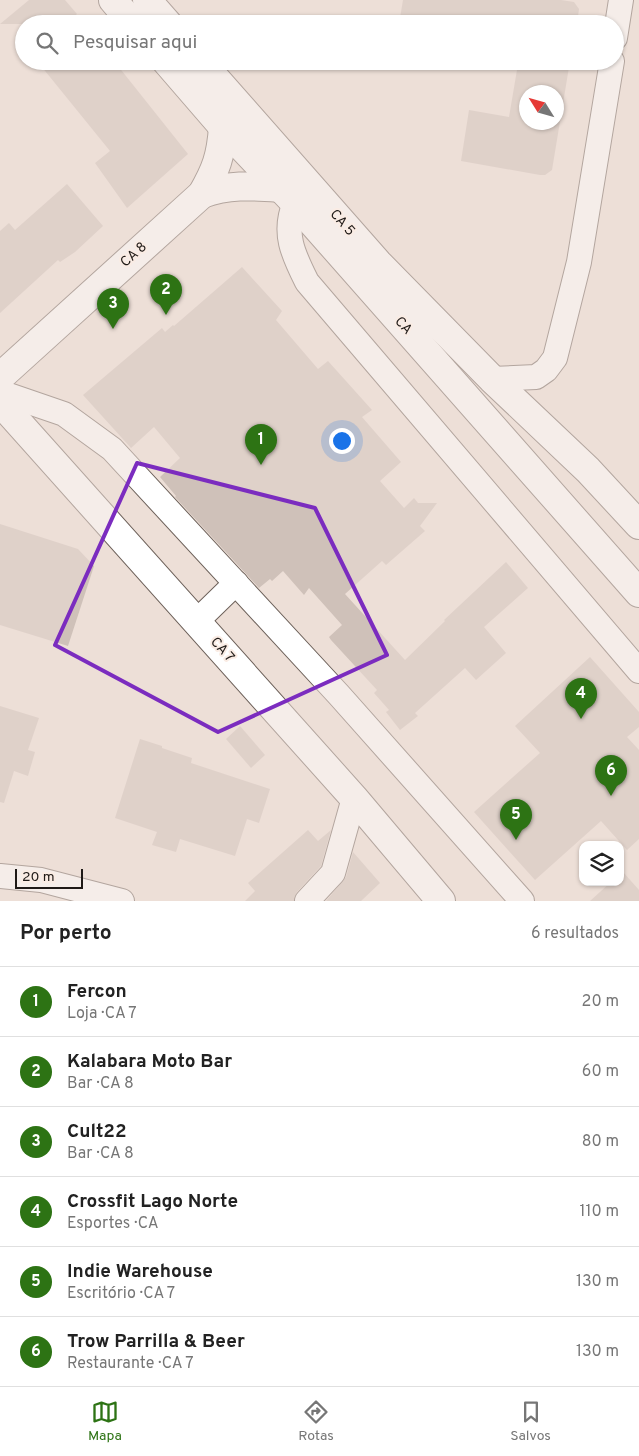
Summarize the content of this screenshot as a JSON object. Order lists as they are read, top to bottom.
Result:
{
  "streets": {
    "street": [
      "CA 5",
      "CA 8",
      "CA",
      "CA 7"
    ]
  },
  "crossings": [
    ["CA 5", "CA"],
    ["CA 8", "CA"]
  ],
  "scale_bar": "20 m",
  "north": "top left",
  "page": {
    "search": "Pesquisar aqui",
    "pins": [
      "2",
      "3",
      "1",
      "4",
      "6",
      "5"
    ],
    "scale": "20 m",
    "heading": ["Por perto", "6 resultados"],
    "list": [
      {
        "mark": "1",
        "name": "Fercon",
        "note": "Loja · CA 7",
        "value": "20 m"
      },
      {
        "mark": "2",
        "name": "Kalabara Moto Bar",
        "note": "Bar · CA 8",
        "value": "60 m"
      },
      {
        "mark": "3",
        "name": "Cult22",
        "note": "Bar · CA 8",
        "value": "80 m"
      },
      {
        "mark": "4",
        "name": "Crossfit Lago Norte",
        "note": "Esportes · CA",
        "value": "110 m"
      },
      {
        "mark": "5",
        "name": "Indie Warehouse",
        "note": "Escritório · CA 7",
        "value": "130 m"
      },
      {
        "mark": "6",
        "name": "Trow Parrilla & Beer",
        "note": "Restaurante · CA 7",
        "value": "130 m"
      }
    ],
    "nav": ["Mapa", "Rotas", "Salvos"]
  }
}
